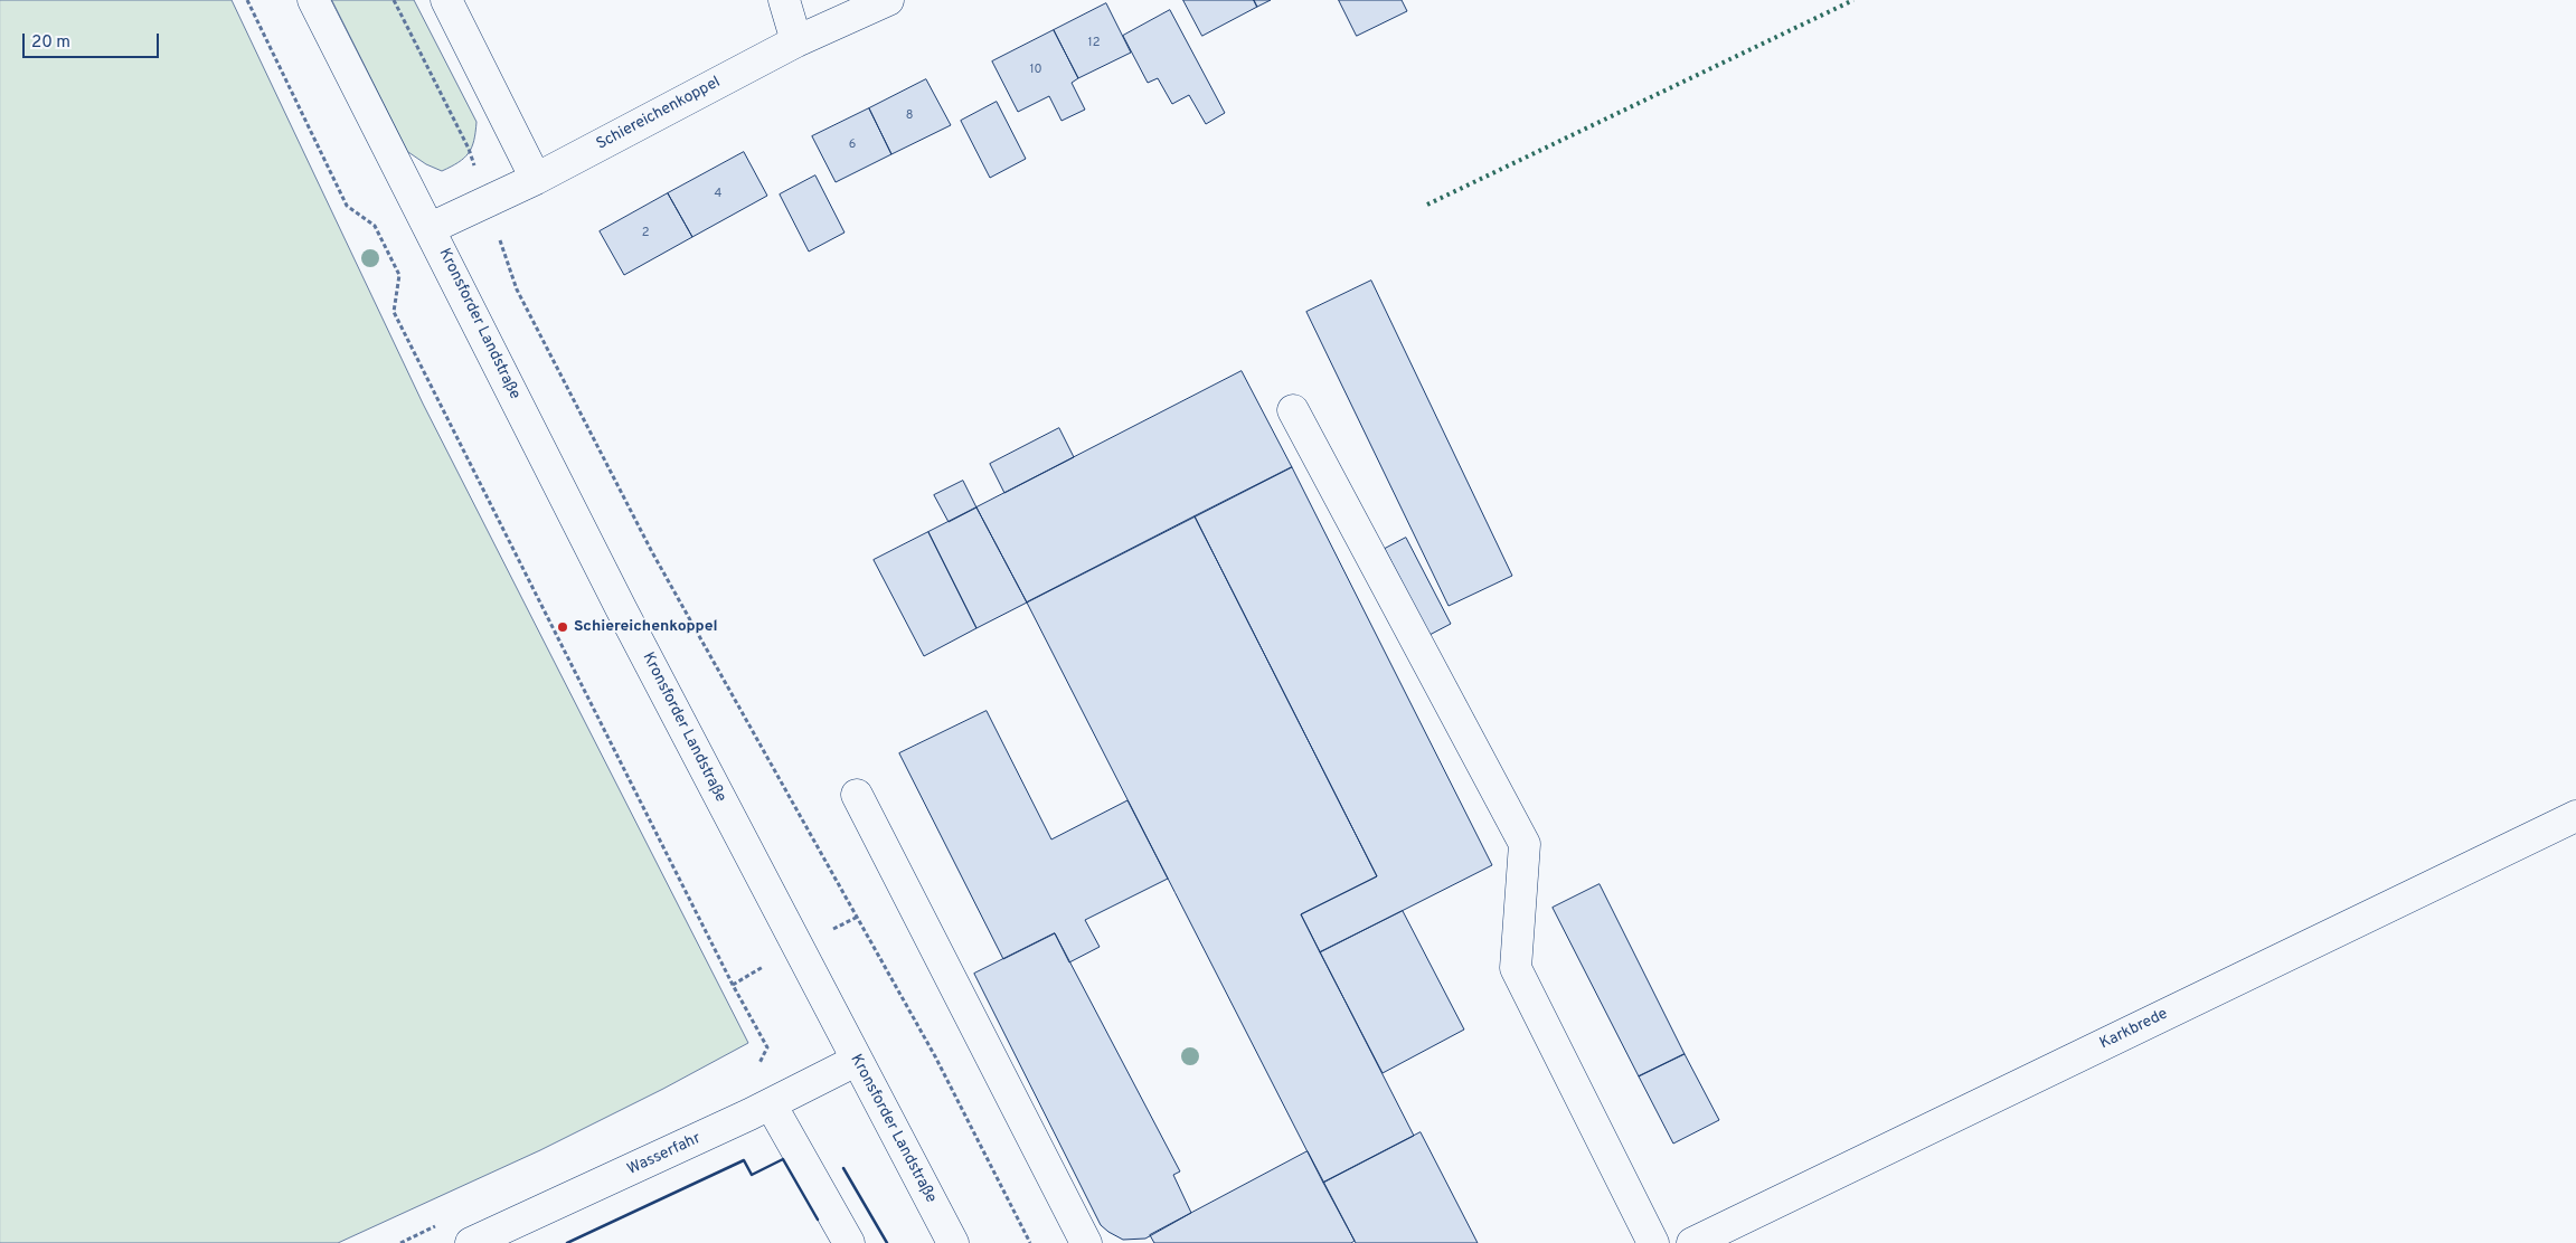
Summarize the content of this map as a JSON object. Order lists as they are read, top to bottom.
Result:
{
  "streets": {
    "street": [
      "Schiereichenkoppel",
      "Kronsforder Landstraße",
      "Karkbrede",
      "Wasserfahr"
    ]
  },
  "crossings": [
    ["Schiereichenkoppel", "Kronsforder Landstraße"],
    ["Kronsforder Landstraße", "Wasserfahr"]
  ],
  "places": ["Schiereichenkoppel"],
  "house_numbers": [
    "12",
    "10",
    "8",
    "6",
    "4",
    "2"
  ],
  "scale_bar": "20 m"
}
